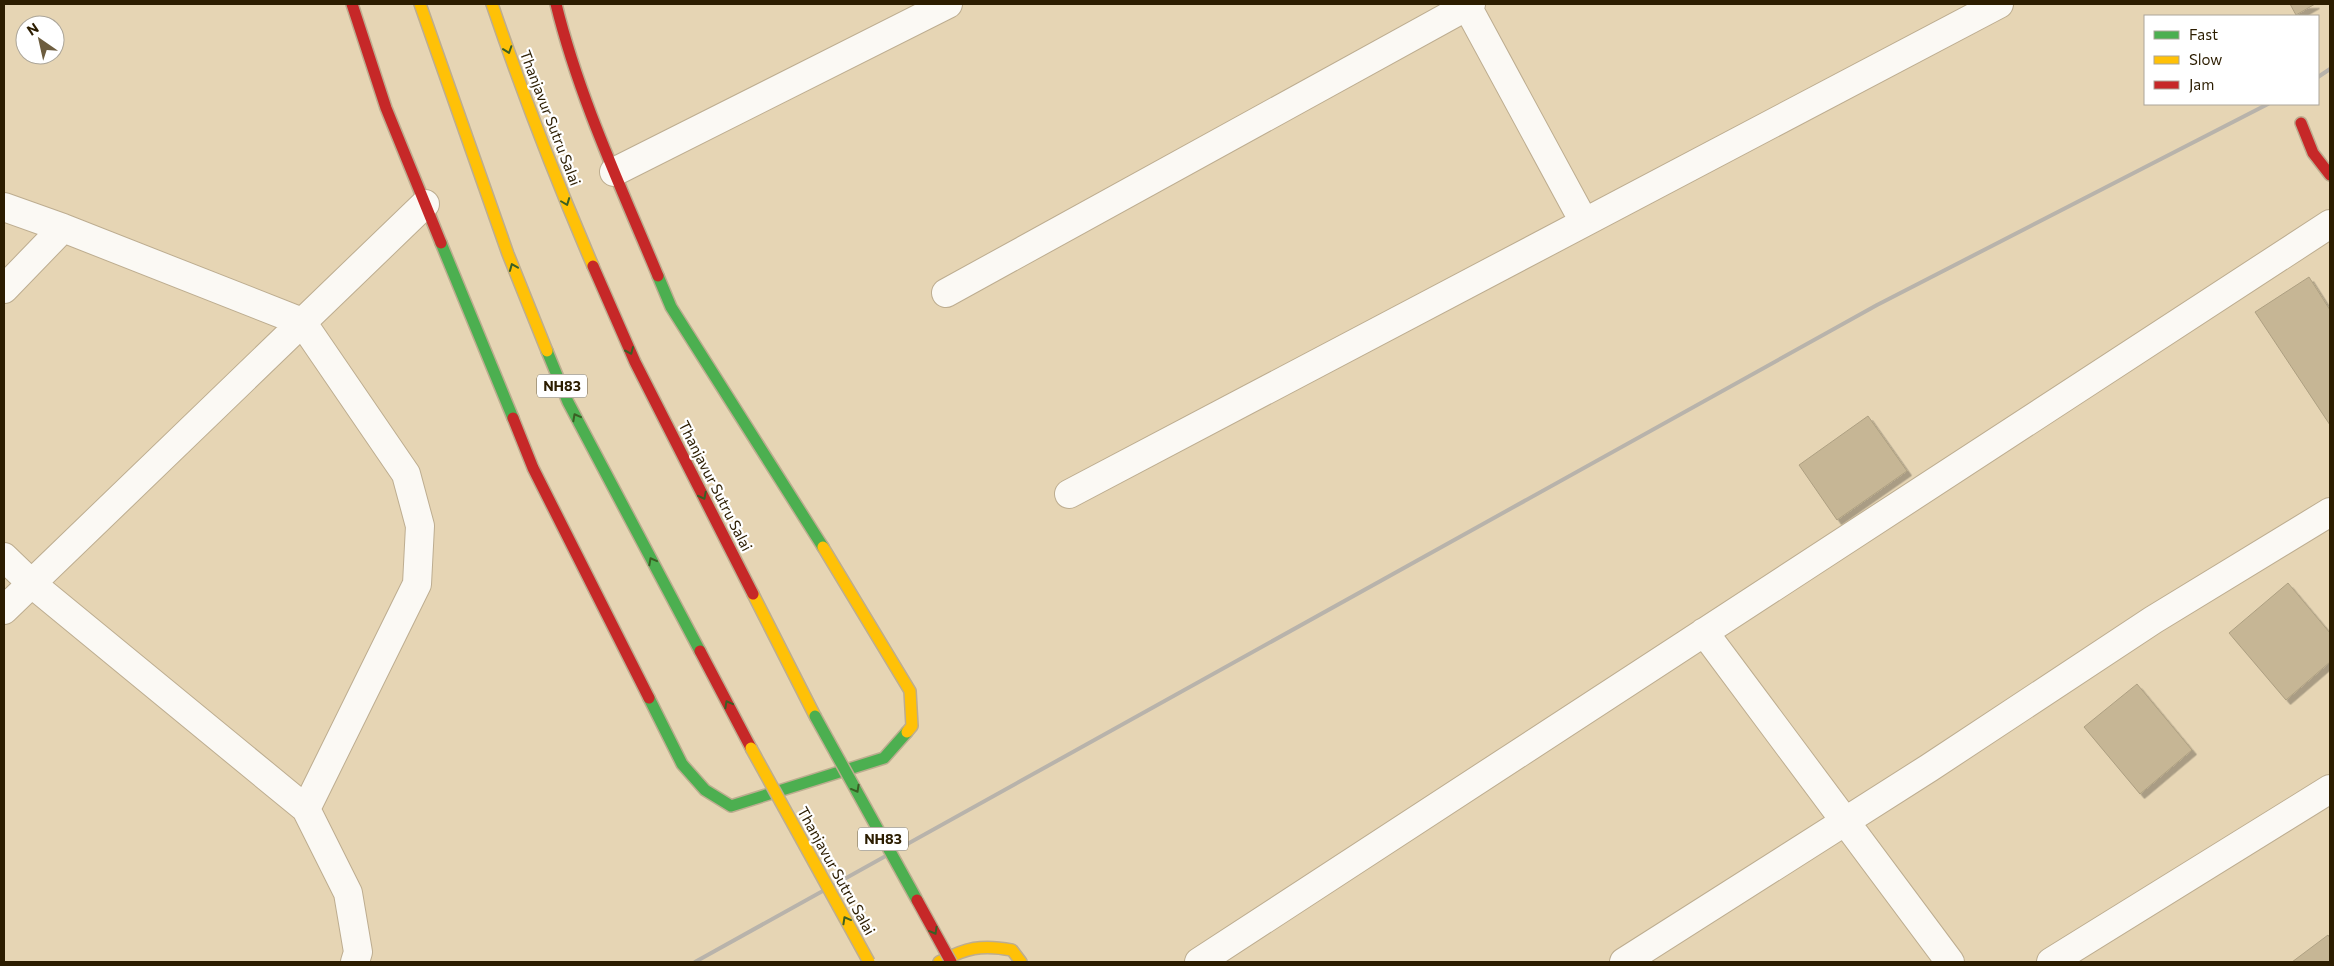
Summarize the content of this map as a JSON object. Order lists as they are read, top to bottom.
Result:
{
  "streets": {
    "main road": ["Thanjavur Sutru Salai", "NH83"]
  },
  "legend": ["Fast", "Slow", "Jam"],
  "north": "top left"
}
